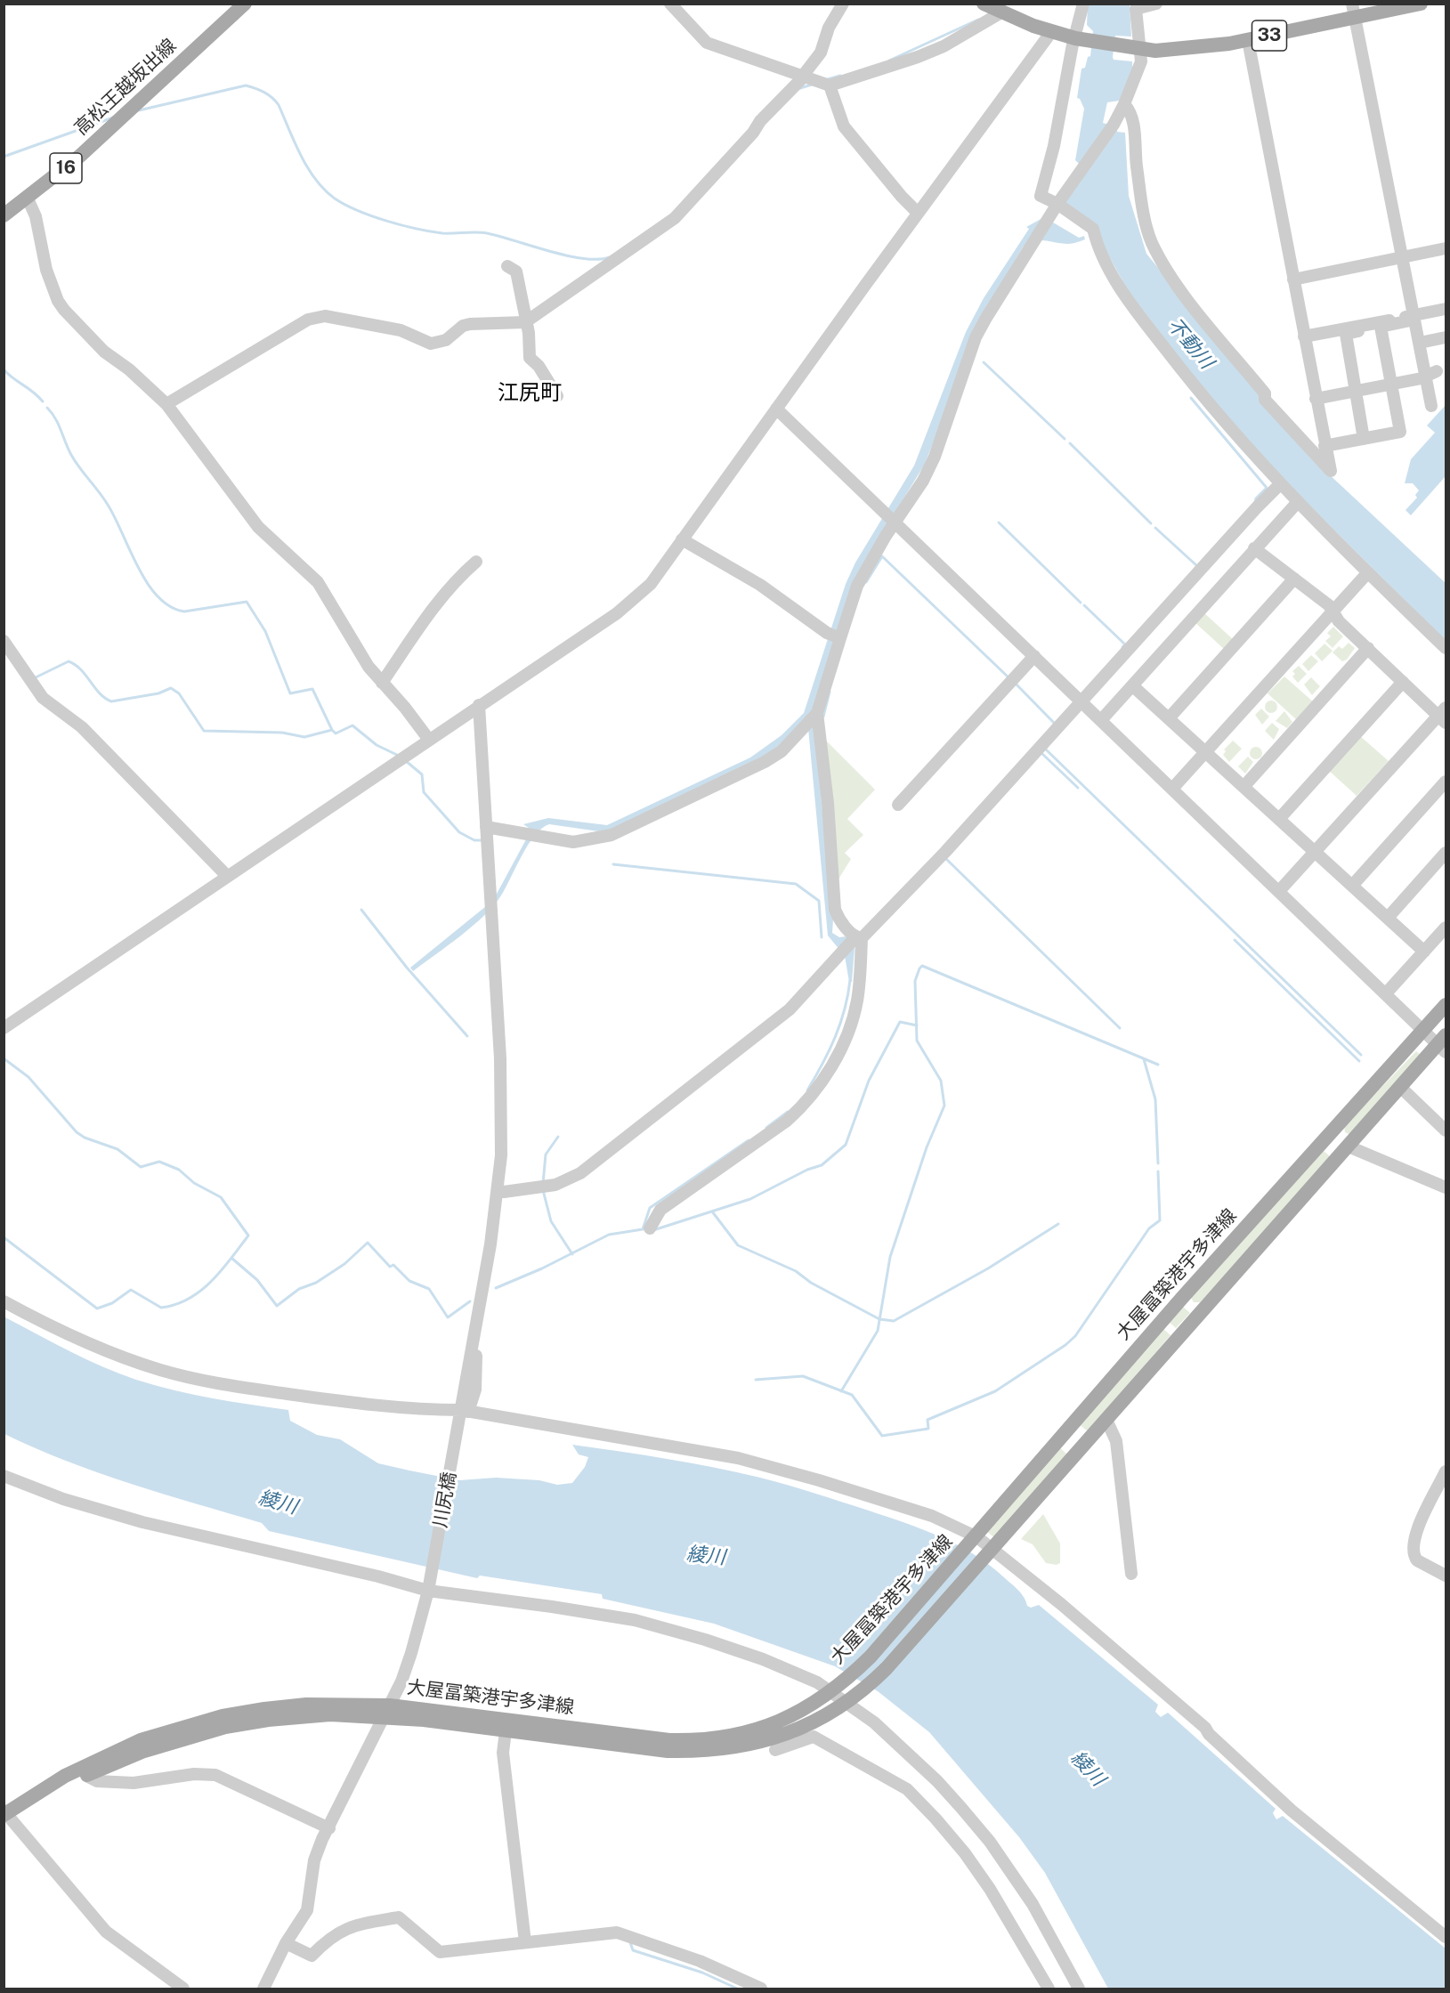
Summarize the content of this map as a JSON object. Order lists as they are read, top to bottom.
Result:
{
  "streets": {
    "main road": [
      "33",
      "高松王越坂出線",
      "16",
      "大屋冨築港宇多津線"
    ],
    "street": ["川尻橋"]
  },
  "crossings": [
    ["大屋冨築港宇多津線", "川尻橋"]
  ],
  "districts": ["江尻町"],
  "water": ["不動川", "綾川"]
}
